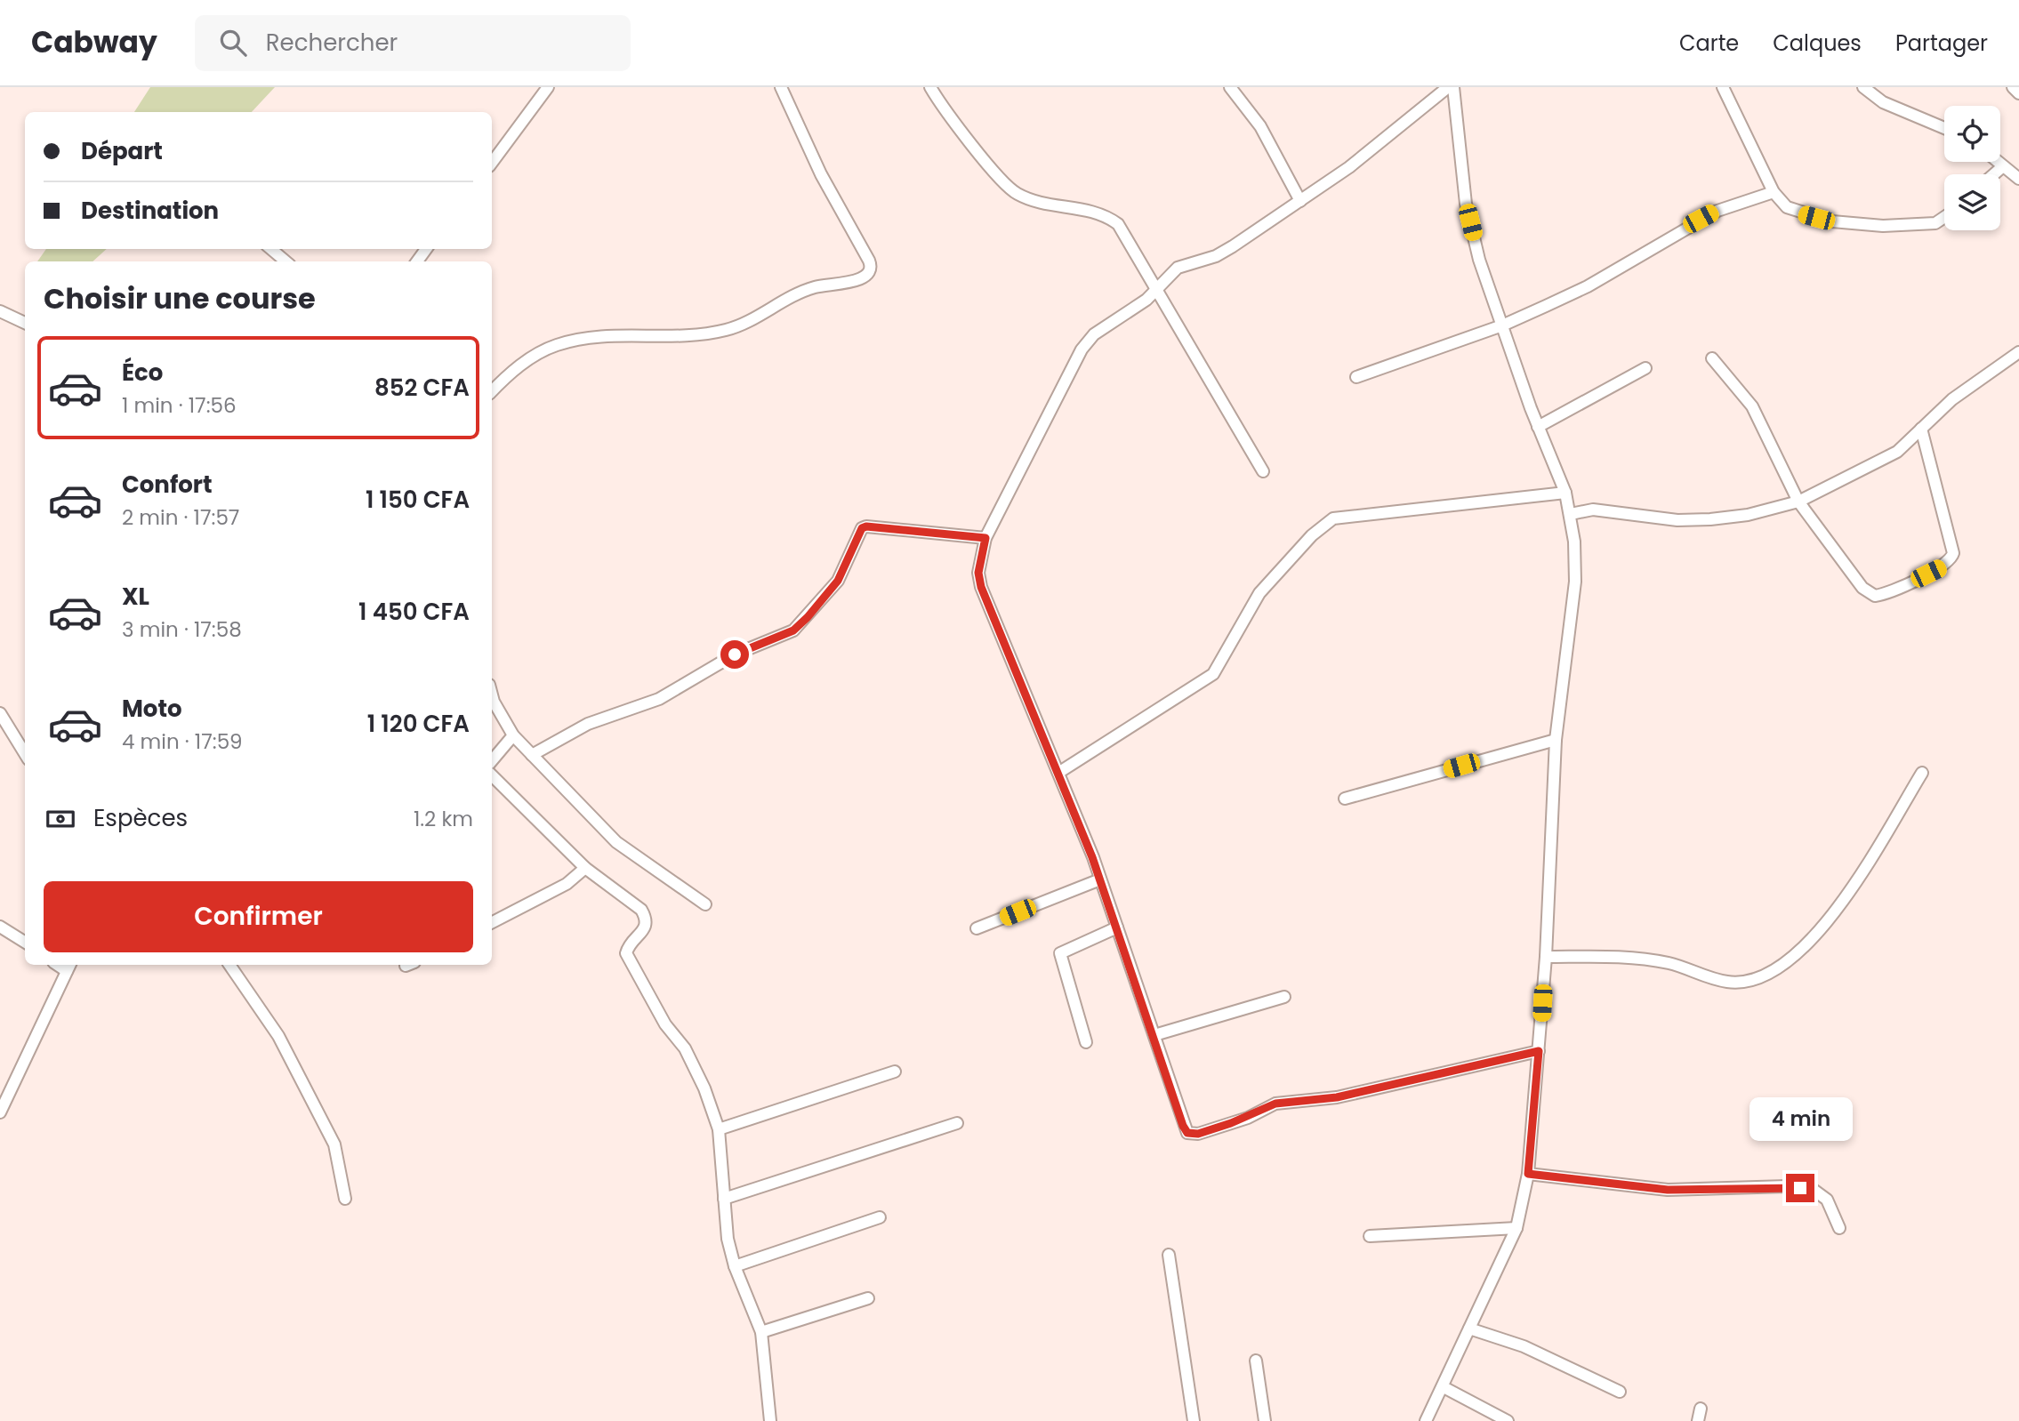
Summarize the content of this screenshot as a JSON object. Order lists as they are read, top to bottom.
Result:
{
  "page": {
    "header": "Cabway",
    "search": "Rechercher",
    "nav": ["Carte", "Calques", "Partager"],
    "banner": ["Départ", "Destination"],
    "heading": "Choisir une course",
    "list": [
      {
        "name": "Éco",
        "note": "1 min · 17:56",
        "value": "852 CFA"
      },
      {
        "name": "Confort",
        "note": "2 min · 17:57",
        "value": "1 150 CFA"
      },
      {
        "name": "XL",
        "note": "3 min · 17:58",
        "value": "1 450 CFA"
      },
      {
        "name": "Moto",
        "note": "4 min · 17:59",
        "value": "1 120 CFA"
      }
    ],
    "pay": ["Espèces", "1.2 km"],
    "buttons": "Confirmer",
    "bubble": "4 min"
  }
}
